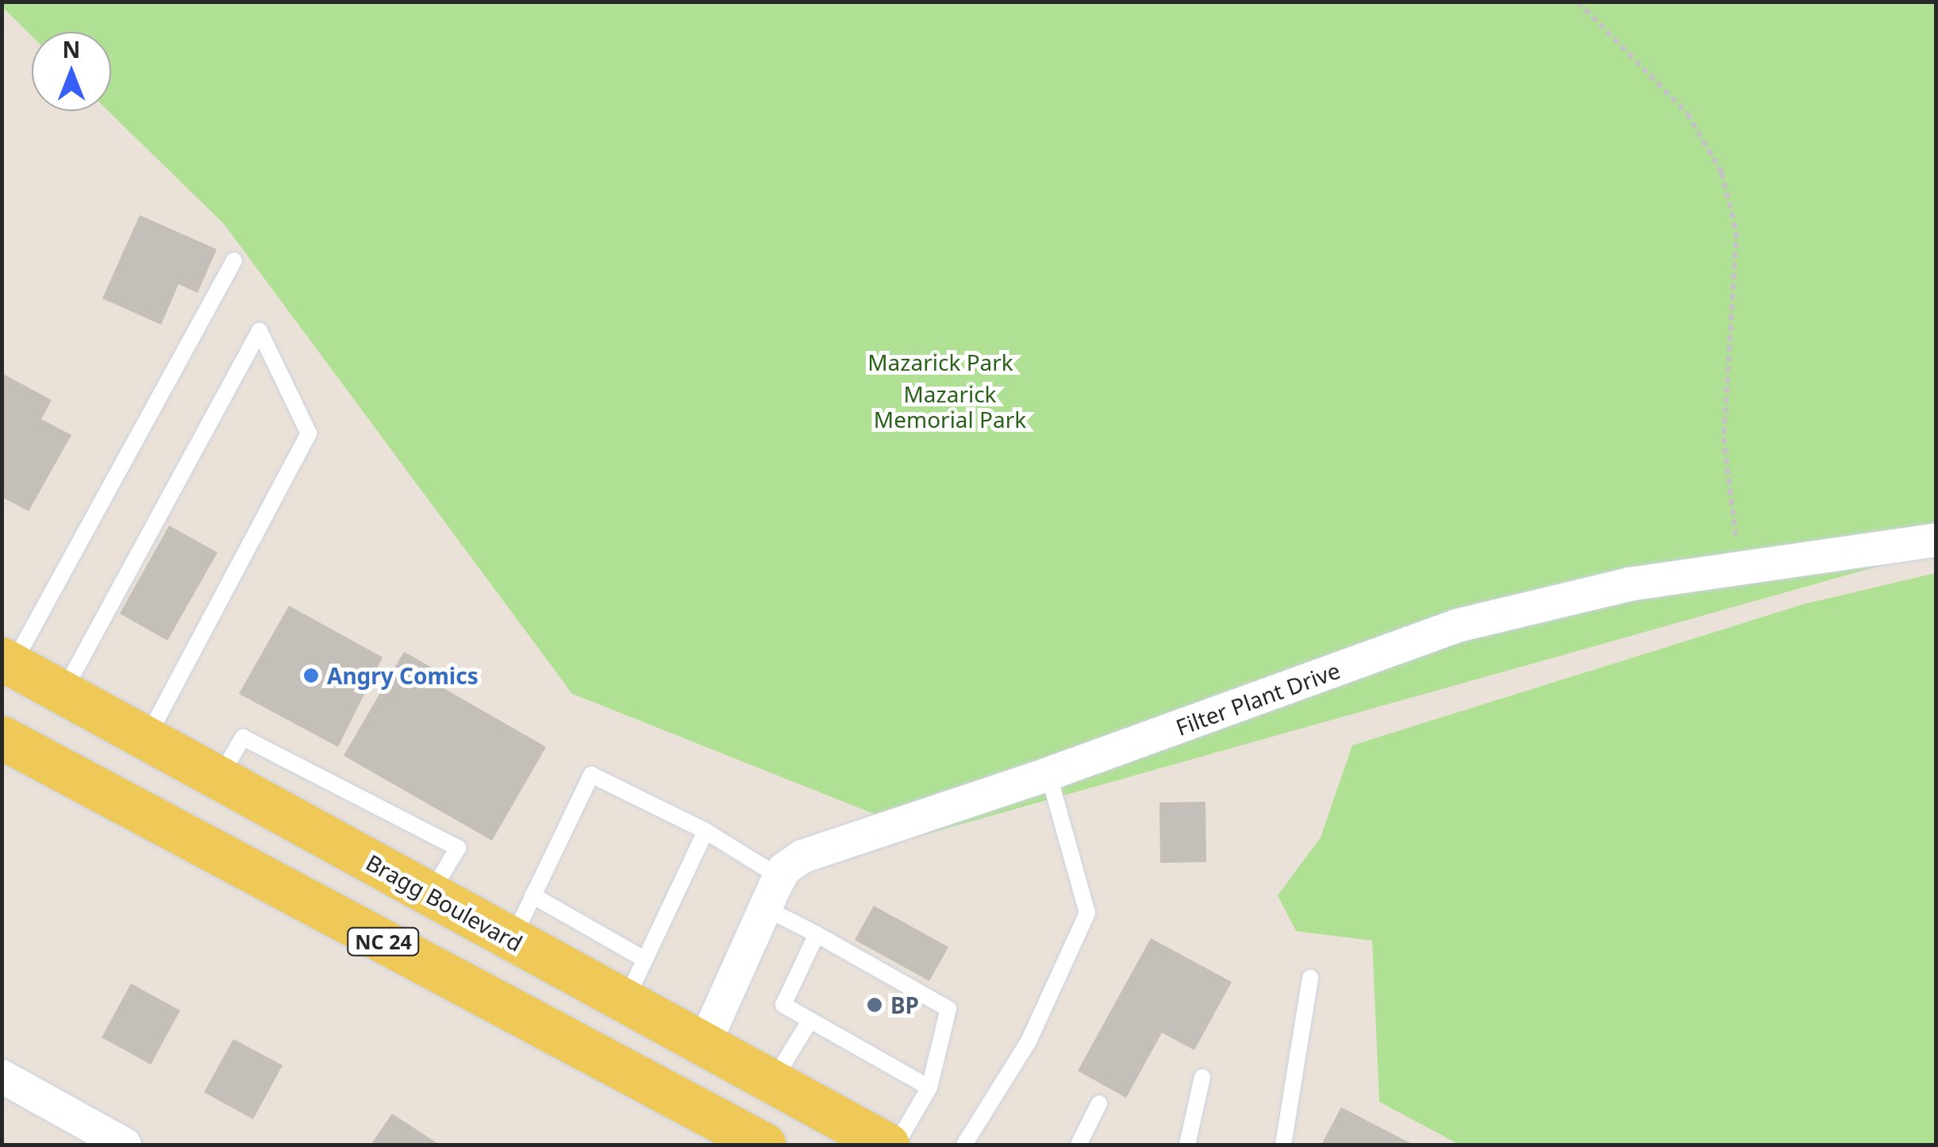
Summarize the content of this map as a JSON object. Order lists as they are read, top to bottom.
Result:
{
  "streets": {
    "main road": ["Bragg Boulevard", "NC 24"],
    "street": ["Filter Plant Drive"]
  },
  "crossings": [
    ["Filter Plant Drive", "Bragg Boulevard"]
  ],
  "parks": ["Mazarick Park", "Mazarick Memorial Park"],
  "places": ["Angry Comics", "BP"],
  "north": "top"
}
